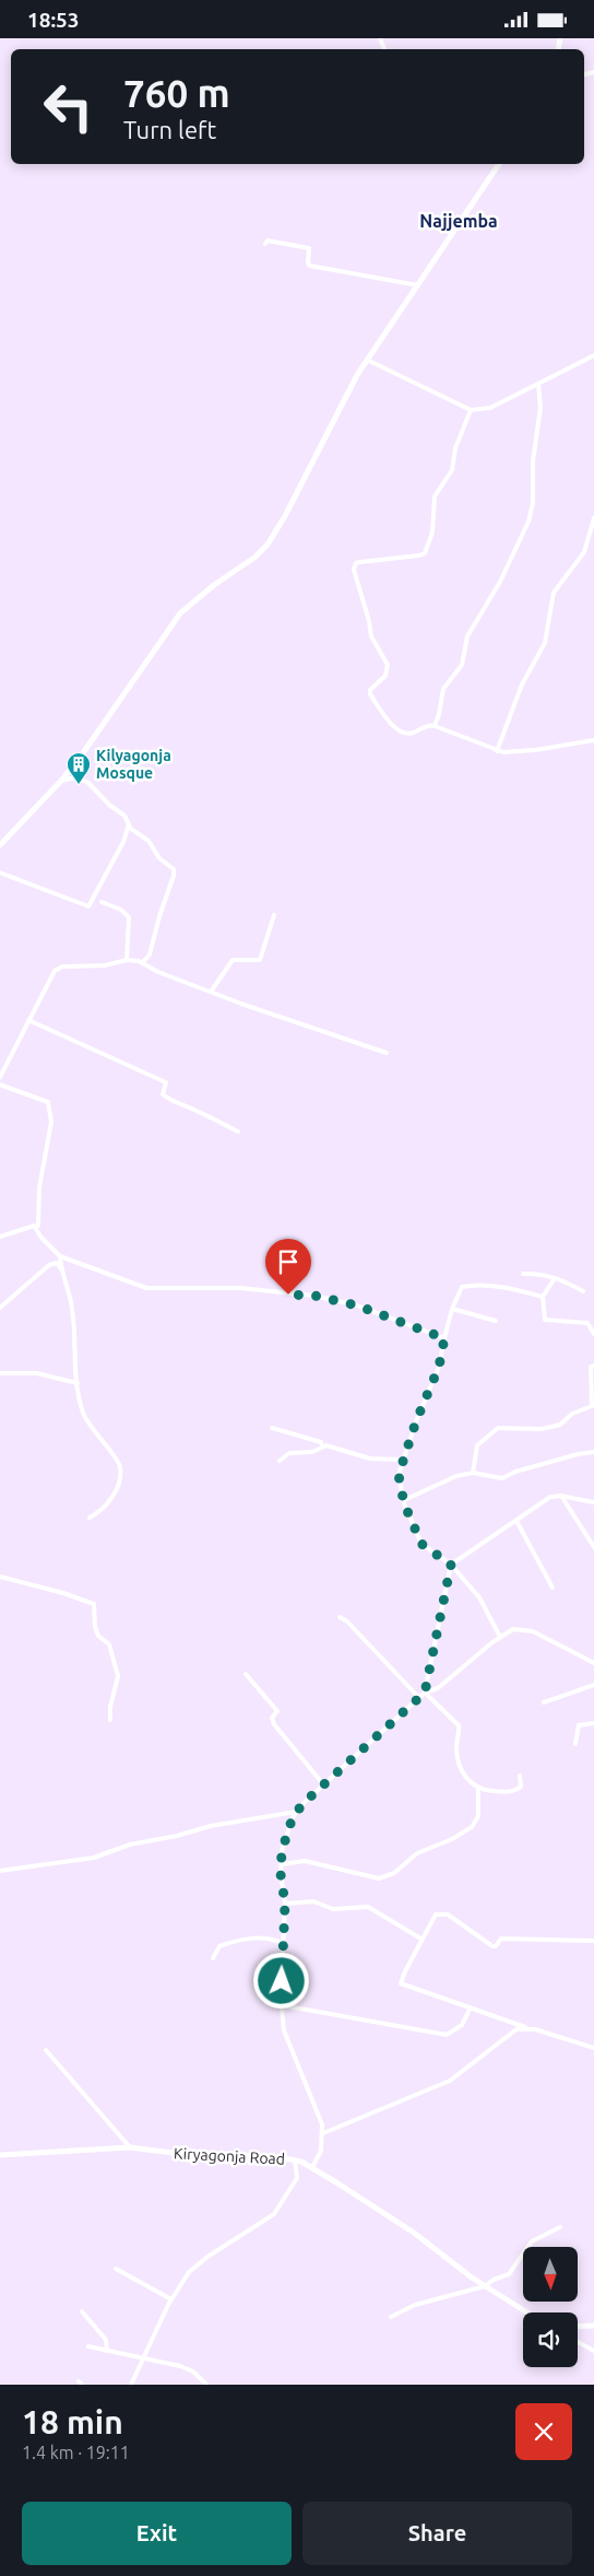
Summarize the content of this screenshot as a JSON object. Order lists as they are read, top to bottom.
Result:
{
  "streets": {
    "street": ["Kiryagonja Road"]
  },
  "districts": ["Najjemba"],
  "places": {
    "building": ["Kilyagonja Mosque"]
  },
  "north": "bottom",
  "page": {
    "status": "18:53",
    "turn": ["760 m", "Turn left"],
    "heading": ["18 min", "1.4 km · 19:11"],
    "buttons": ["Exit", "Share"]
  }
}
